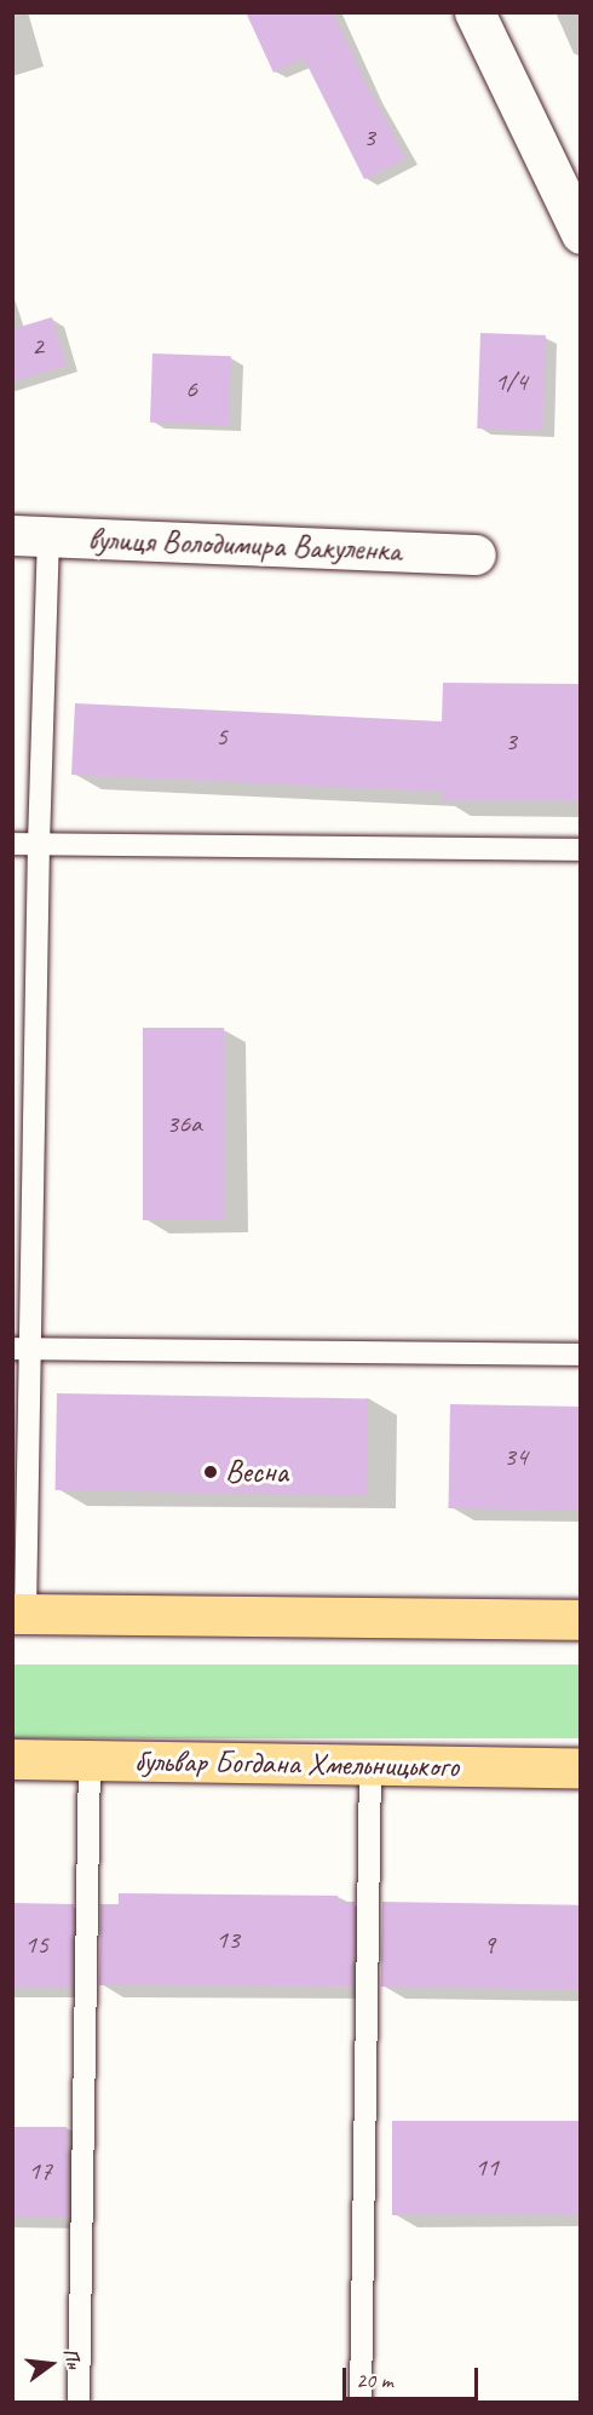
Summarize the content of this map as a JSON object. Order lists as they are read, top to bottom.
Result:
{
  "streets": {
    "main road": ["бульвар Богдана Хмельницького"],
    "street": ["вулиця Володимира Вакуленка"]
  },
  "places": ["Весна"],
  "house_numbers": [
    "3",
    "2",
    "1/4",
    "6",
    "5",
    "3",
    "36а",
    "34",
    "13",
    "15",
    "9",
    "11",
    "17"
  ],
  "scale_bar": "20 m",
  "north": "right"
}
